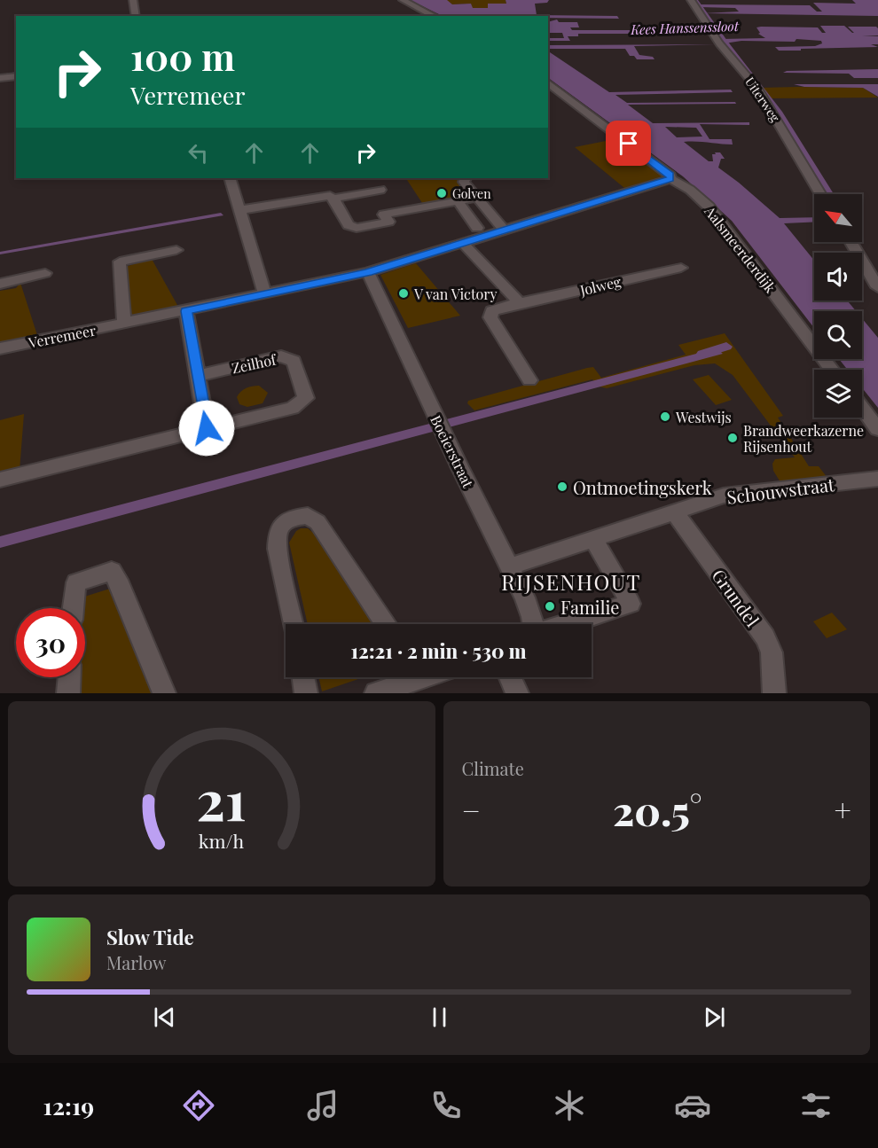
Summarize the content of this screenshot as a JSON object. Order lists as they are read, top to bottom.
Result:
{
  "streets": {
    "street": [
      "Uiterweg",
      "Aalsmeerderdijk",
      "Jolweg",
      "Verremeer",
      "Zeilhof",
      "Boeierstraat",
      "Schouwstraat",
      "Grundel"
    ]
  },
  "crossings": [
    ["Aalsmeerderdijk", "Verremeer"],
    ["Verremeer", "Boeierstraat"],
    ["Boeierstraat", "Schouwstraat"],
    ["Schouwstraat", "Grundel"]
  ],
  "districts": ["RIJSENHOUT"],
  "water": ["Kees Hanssenssloot"],
  "places": [
    "Golven",
    "V van Victory",
    "Westwijs",
    "Brandweerkazerne Rijsenhout",
    "Ontmoetingskerk",
    "Familie"
  ],
  "north": "top left",
  "page": {
    "turn": ["100 m", "Verremeer"],
    "limit": "30",
    "trip": "12:21 · 2 min · 530 m",
    "tile": "Climate",
    "heat": ["−", "20.5°", "+"],
    "song": ["Slow Tide", "Marlow"],
    "tabs": "12:19",
    "gauge": ["21", "km/h"]
  }
}
